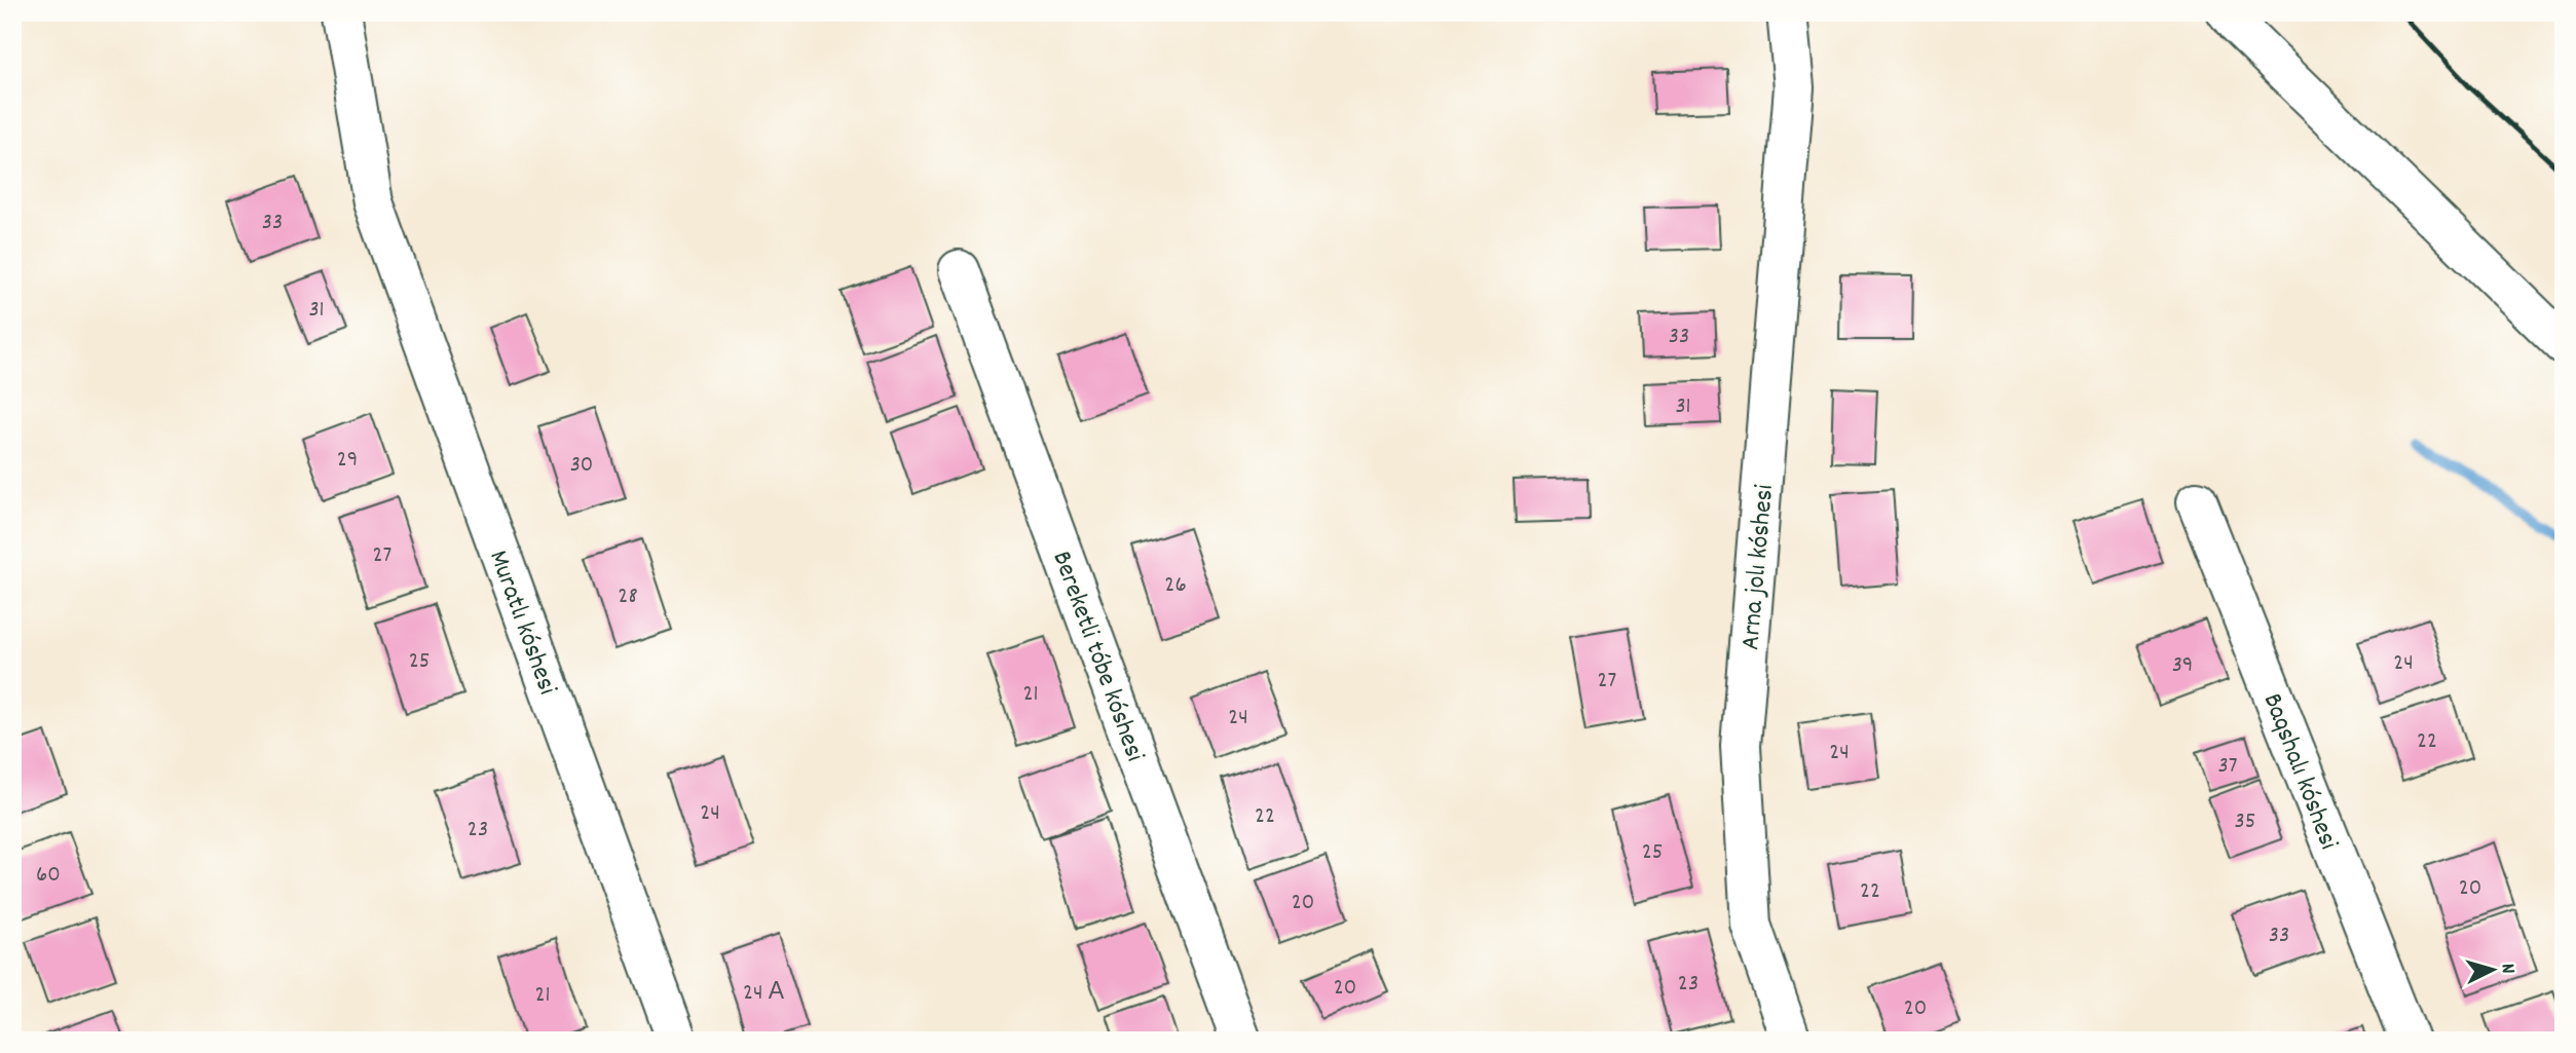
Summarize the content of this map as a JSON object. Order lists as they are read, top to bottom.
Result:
{
  "streets": {
    "street": [
      "Arna jolı kóshesi",
      "Muratlı kóshesi",
      "Bereketli tóbe kóshesi",
      "Baqshalı kóshesi"
    ]
  },
  "house_numbers": [
    "33",
    "31",
    "33",
    "31",
    "29",
    "30",
    "27",
    "26",
    "28",
    "25",
    "24",
    "39",
    "27",
    "21",
    "24",
    "22",
    "24",
    "37",
    "24",
    "22",
    "35",
    "23",
    "25",
    "60",
    "20",
    "22",
    "20",
    "33",
    "23",
    "20",
    "24 А",
    "21",
    "20"
  ],
  "north": "right"
}
